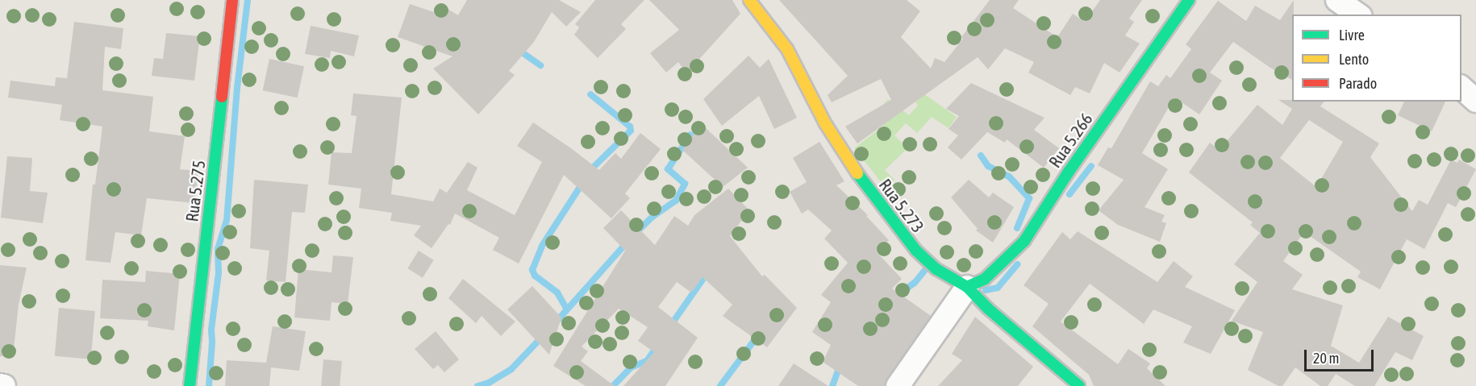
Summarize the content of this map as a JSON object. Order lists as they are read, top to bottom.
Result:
{
  "streets": {
    "street": ["Rua 5.266", "Rua 5.275", "Rua 5.273"]
  },
  "crossings": [
    ["Rua 5.266", "Rua 5.273"]
  ],
  "legend": ["Livre", "Lento", "Parado"],
  "scale_bar": "20 m"
}
